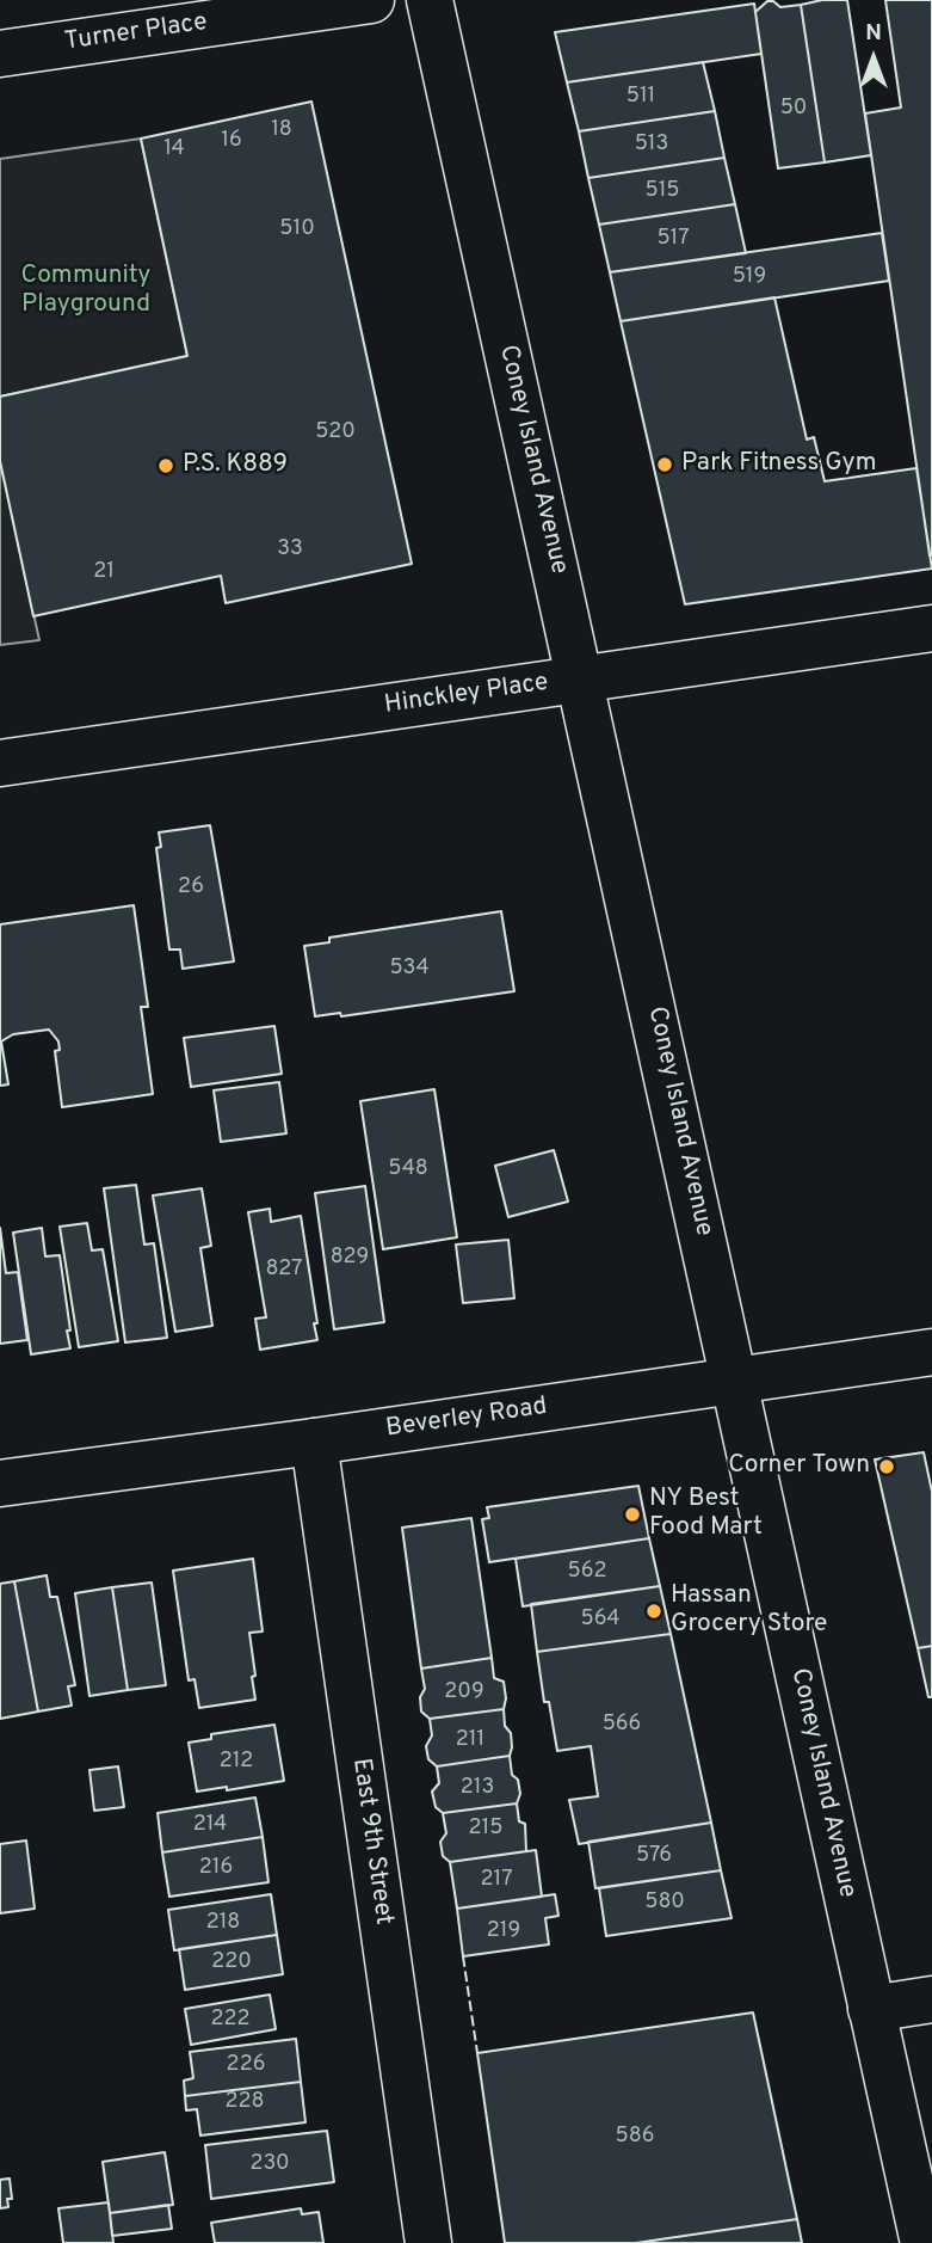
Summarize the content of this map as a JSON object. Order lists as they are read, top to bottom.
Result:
{
  "streets": {
    "street": [
      "Turner Place",
      "Coney Island Avenue",
      "Hinckley Place",
      "Beverley Road",
      "East 9th Street"
    ]
  },
  "crossings": [
    ["Coney Island Avenue", "Hinckley Place"],
    ["Coney Island Avenue", "Beverley Road"],
    ["Beverley Road", "East 9th Street"]
  ],
  "parks": ["Community Playground"],
  "places": [
    "Park Fitness Gym",
    "P.S. K889",
    "Corner Town",
    "NY Best Food Mart",
    "Hassan Grocery Store"
  ],
  "house_numbers": [
    "511",
    "50",
    "18",
    "16",
    "513",
    "14",
    "515",
    "510",
    "517",
    "519",
    "520",
    "33",
    "21",
    "26",
    "534",
    "548",
    "829",
    "827",
    "562",
    "564",
    "209",
    "566",
    "211",
    "212",
    "213",
    "214",
    "215",
    "576",
    "216",
    "217",
    "580",
    "218",
    "219",
    "220",
    "222",
    "226",
    "228",
    "586",
    "230"
  ],
  "north": "top"
}
